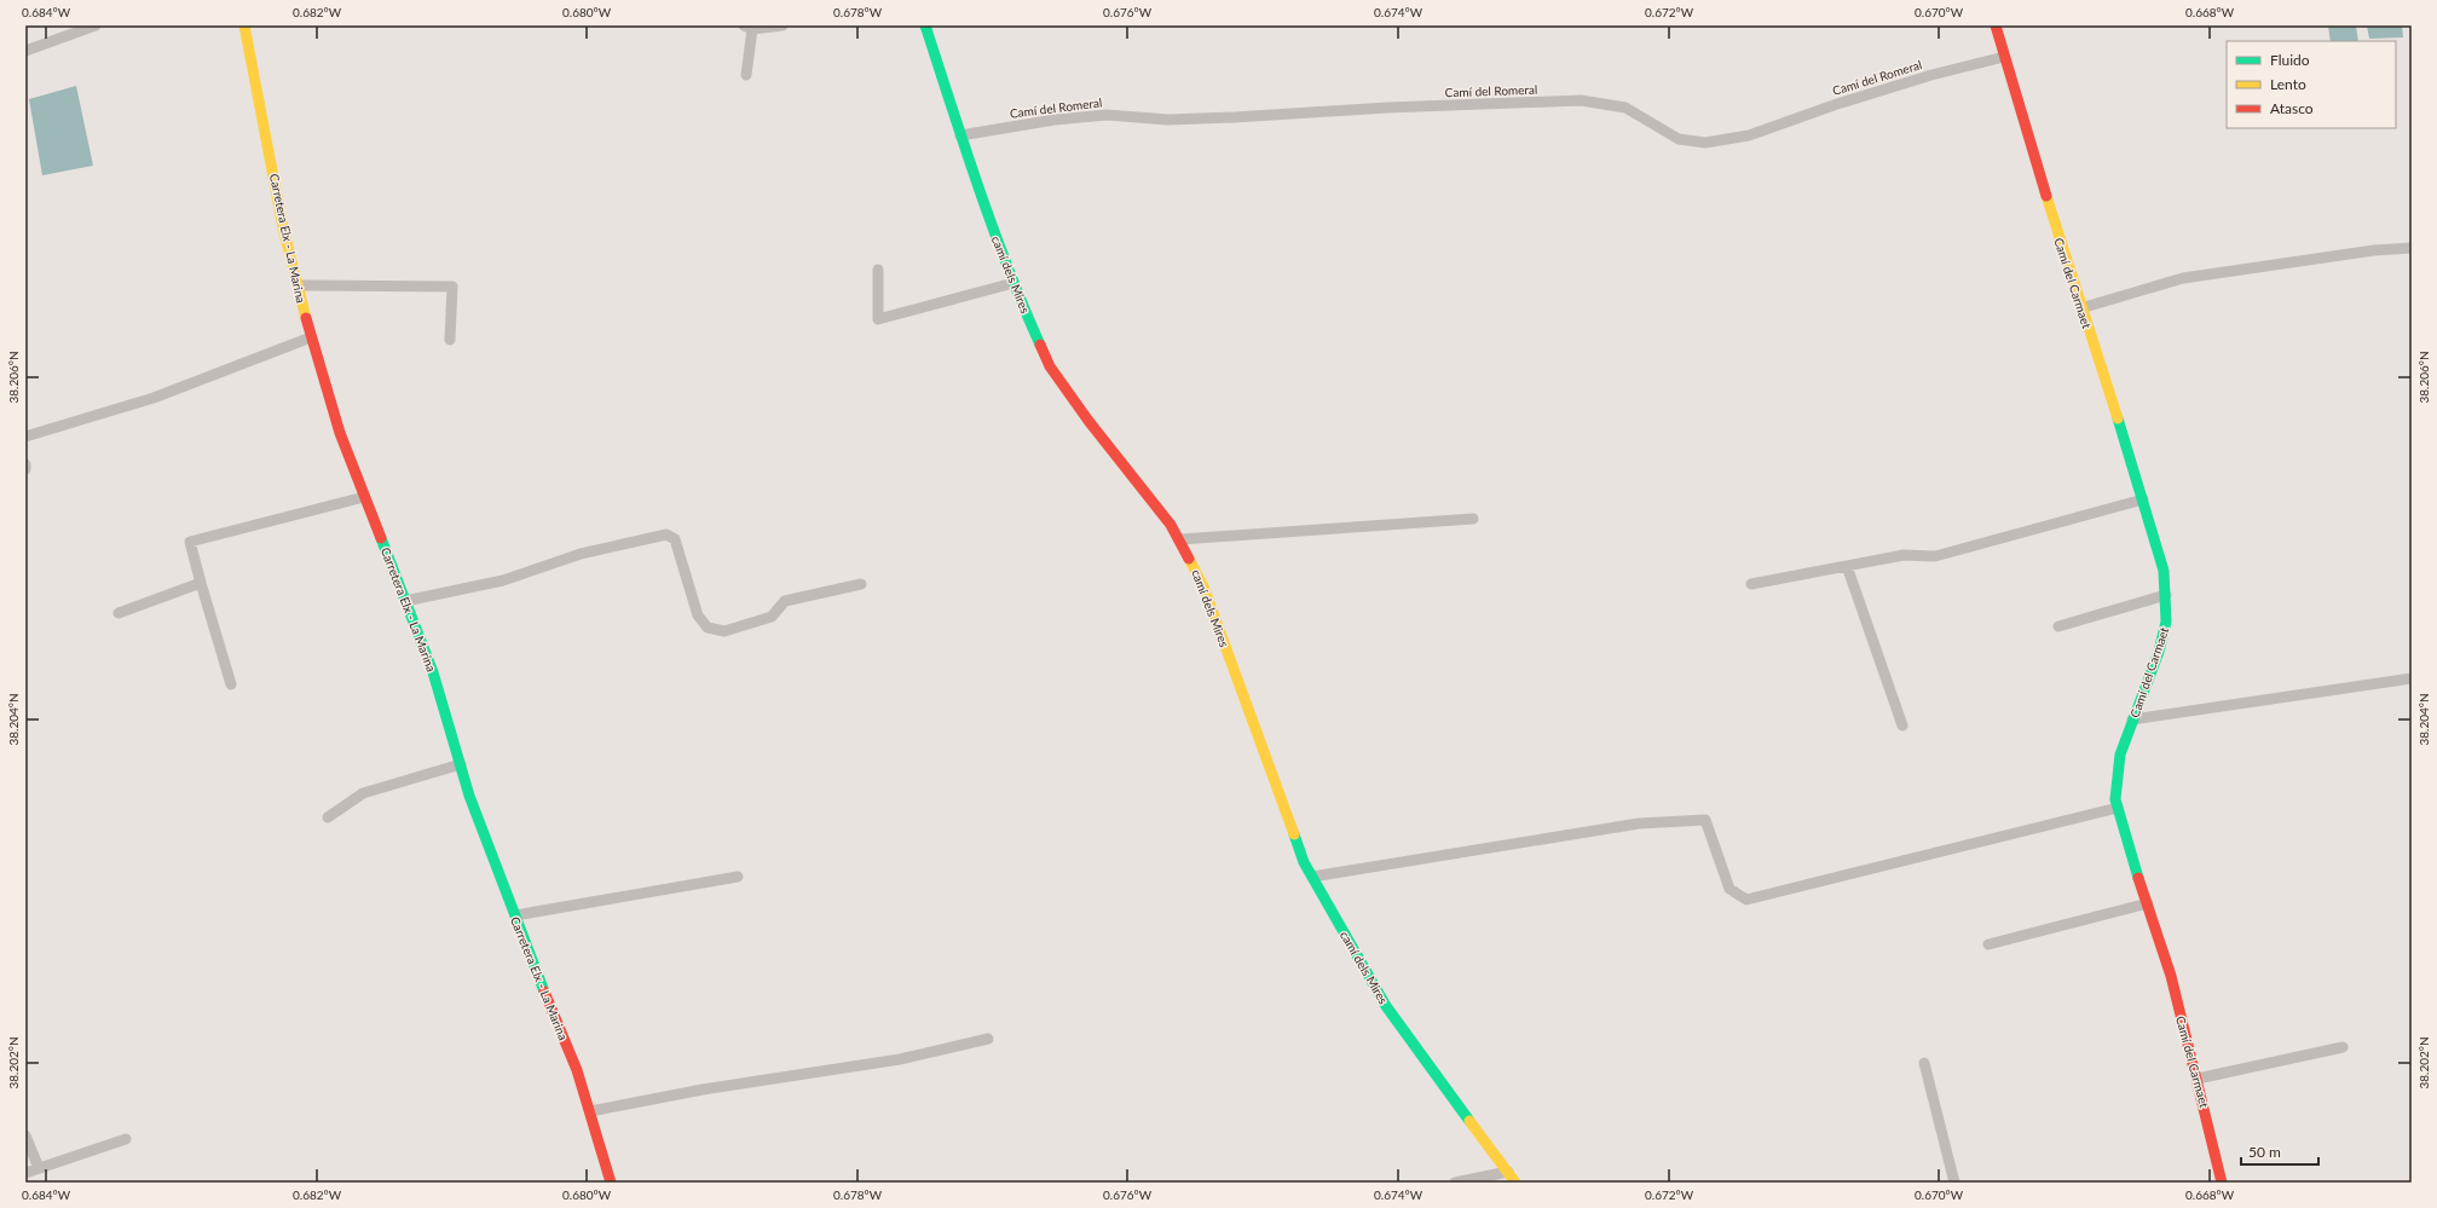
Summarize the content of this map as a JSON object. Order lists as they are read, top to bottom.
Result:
{
  "streets": {
    "street": [
      "Camí del Romeral",
      "Carretera Elx - La Marina",
      "camí dels Mires",
      "Camí del Carmaet"
    ]
  },
  "crossings": [
    ["Camí del Romeral", "camí dels Mires"],
    ["Camí del Romeral", "Camí del Carmaet"]
  ],
  "legend": ["Fluido", "Lento", "Atasco"],
  "scale_bar": "50 m",
  "coordinates": [
    "0.684°W",
    "0.682°W",
    "0.680°W",
    "0.678°W",
    "0.676°W",
    "0.674°W",
    "0.672°W",
    "0.670°W",
    "0.668°W",
    "38.206°N",
    "38.204°N",
    "38.202°N"
  ]
}
